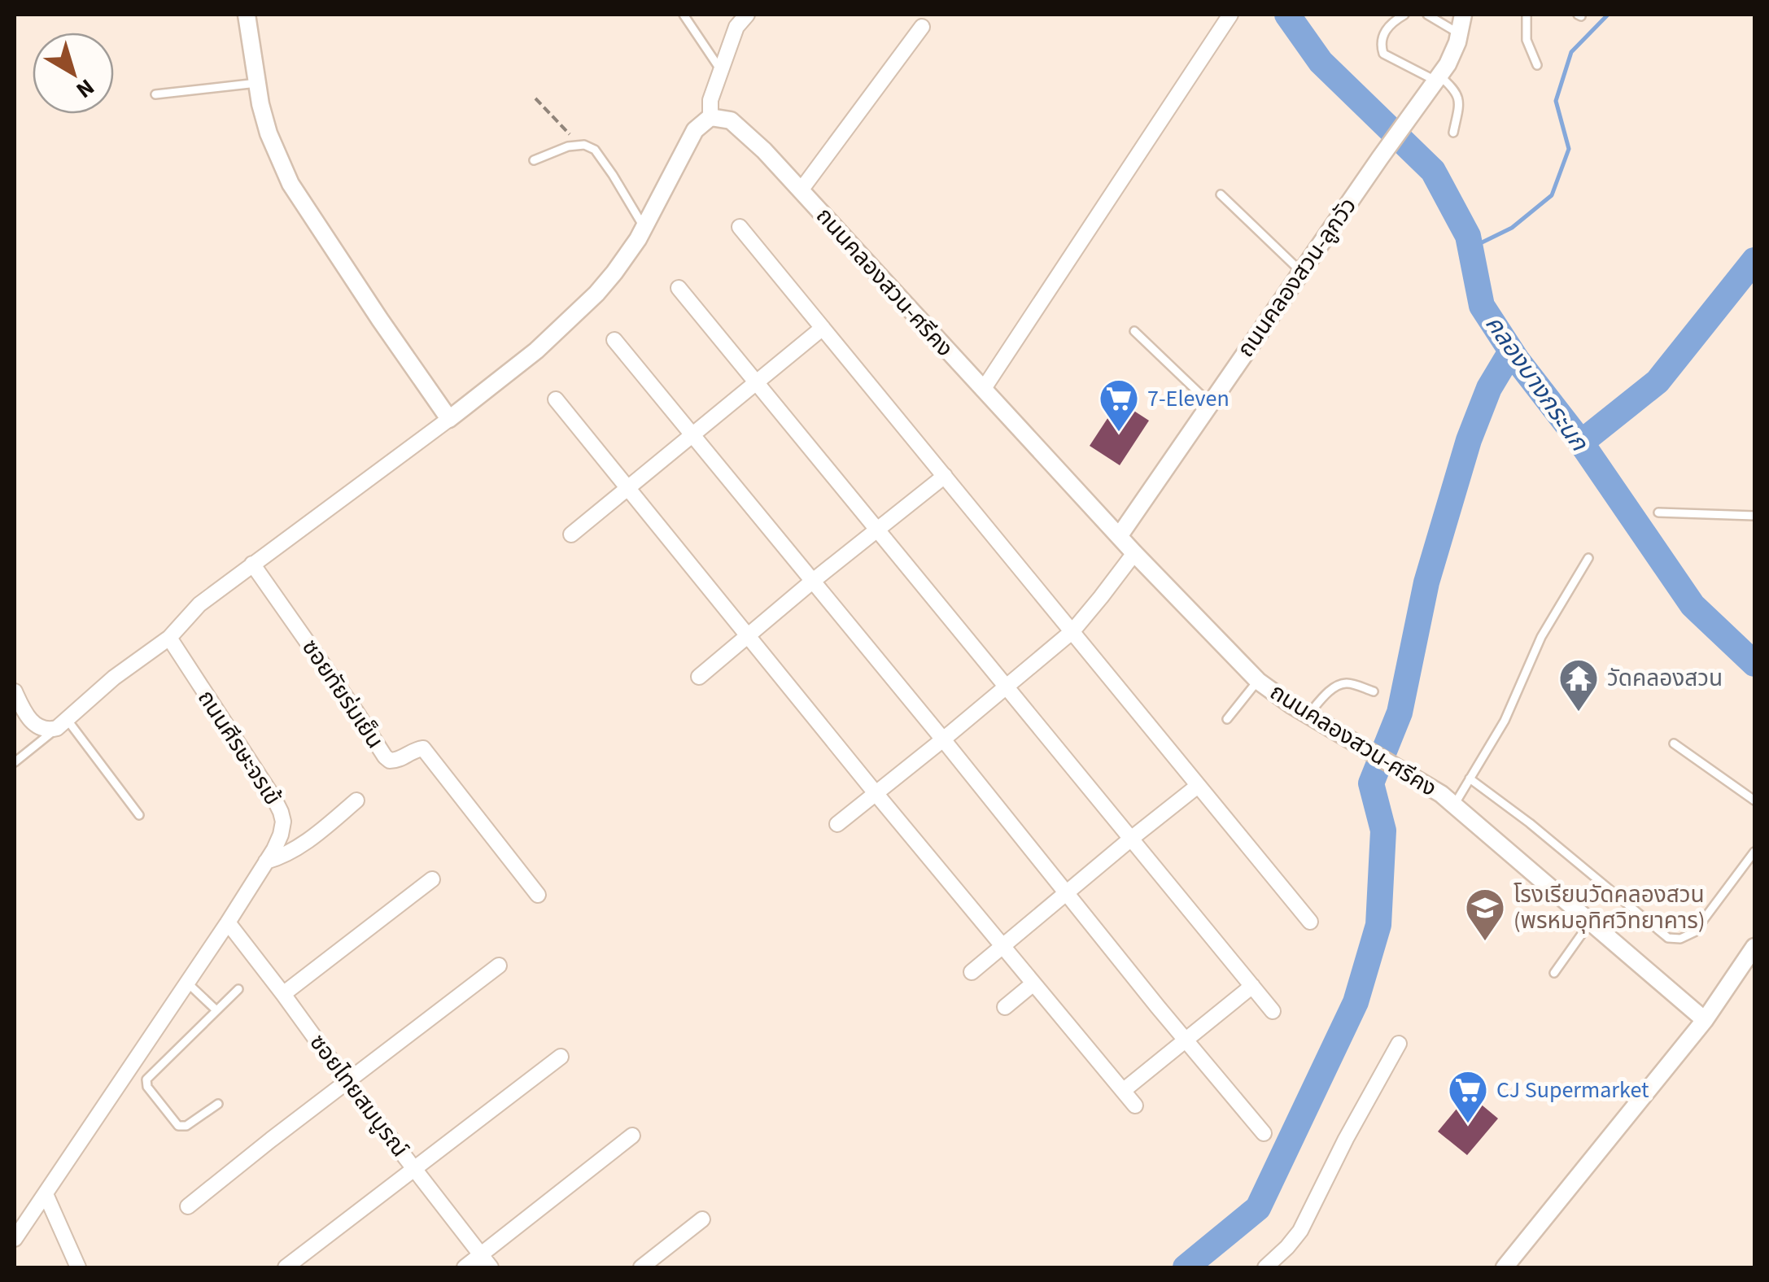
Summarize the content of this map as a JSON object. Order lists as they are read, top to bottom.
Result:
{
  "streets": {
    "street": [
      "ถนนคลองสวน-ลูกวัว",
      "ถนนคลองสวน-ศรีคง",
      "ซอยทัยร่มเย็น",
      "ถนนศีรษะจรเข้",
      "ซอยไทยสมบูรณ์"
    ]
  },
  "crossings": [
    ["ถนนคลองสวน-ลูกวัว", "ถนนคลองสวน-ศรีคง"],
    ["ถนนศีรษะจรเข้", "ซอยไทยสมบูรณ์"]
  ],
  "water": ["คลองบางกระนก"],
  "places": {
    "supermarket": ["7-Eleven", "CJ Supermarket"],
    "temple": ["วัดคลองสวน"],
    "school or university": ["โรงเรียนวัดคลองสวน (พรหมอุทิศวิทยาคาร)"]
  },
  "north": "bottom right"
}
